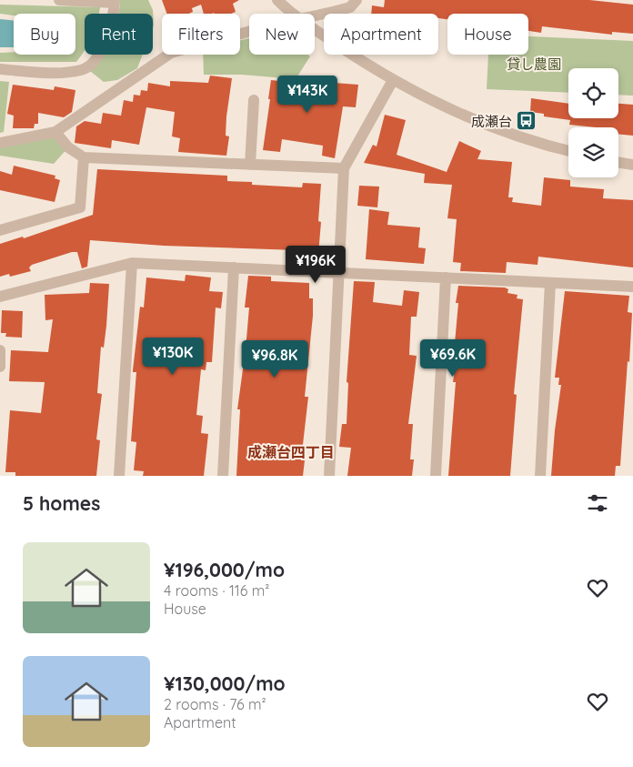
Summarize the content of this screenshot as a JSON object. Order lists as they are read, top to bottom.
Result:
{
  "districts": ["成瀬台四丁目"],
  "parks": ["貸し農園"],
  "places": {
    "bus stop": ["成瀬台"]
  },
  "page": {
    "chip": [
      "Buy",
      "Rent",
      "Filters",
      "New",
      "Apartment",
      "House"
    ],
    "price": [
      "¥143K",
      "¥196K",
      "¥130K",
      "¥69.6K",
      "¥96.8K"
    ],
    "heading": "5 homes",
    "list": [
      {
        "name": "¥196,000/mo",
        "note": "4 rooms · 116 m² · House"
      },
      {
        "name": "¥130,000/mo",
        "note": "2 rooms · 76 m² · Apartment"
      }
    ]
  }
}
